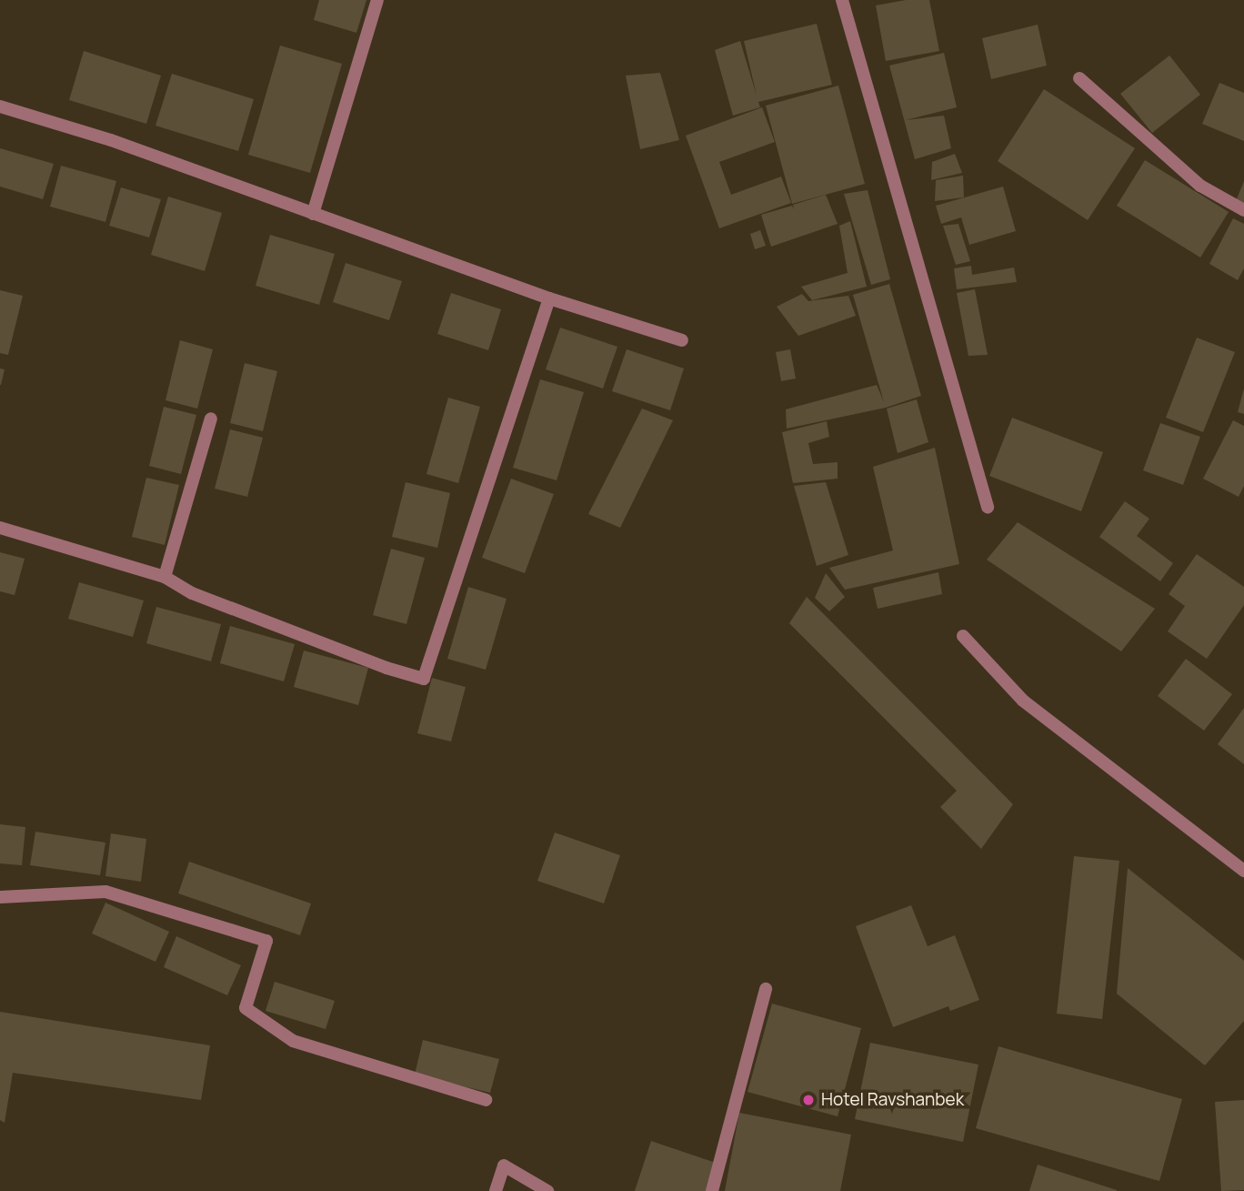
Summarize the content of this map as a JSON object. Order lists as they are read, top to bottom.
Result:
{
  "places": ["Hotel Ravshanbek"]
}
